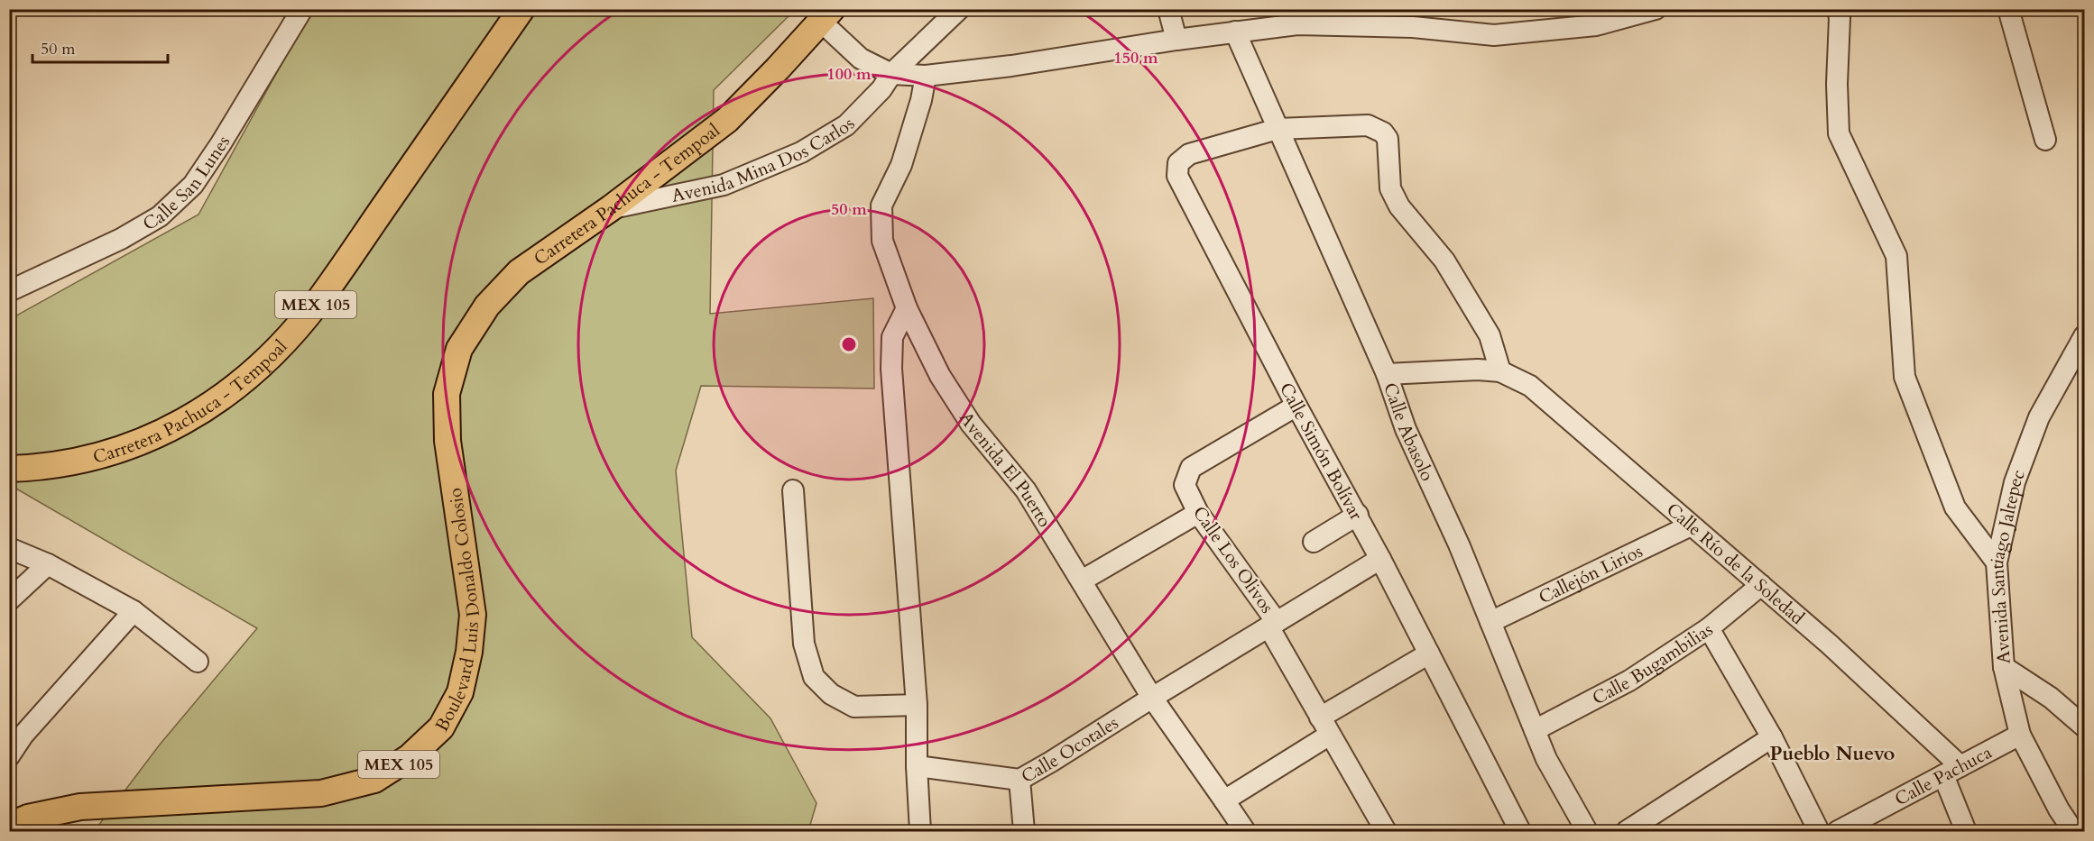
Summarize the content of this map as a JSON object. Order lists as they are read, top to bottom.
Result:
{
  "streets": {
    "main road": ["Carretera Pachuca - Tempoal", "MEX 105", "Boulevard Luis Donaldo Colosio"],
    "street": [
      "Avenida Mina Dos Carlos",
      "Calle San Lunes",
      "Calle Abasolo",
      "Calle Simón Bolívar",
      "Avenida El Puerto",
      "Calle Los Olivos",
      "Calle Río de la Soledad",
      "Avenida Santiago Jaltepec",
      "Callejón Lirios",
      "Calle Bugambilias",
      "Calle Ocotales",
      "Calle Pachuca"
    ]
  },
  "crossings": [
    ["Avenida Mina Dos Carlos", "Carretera Pachuca - Tempoal"],
    ["Carretera Pachuca - Tempoal", "Boulevard Luis Donaldo Colosio"],
    ["Calle Abasolo", "Calle Simón Bolívar"],
    ["Calle Abasolo", "Callejón Lirios"],
    ["Calle Abasolo", "Calle Bugambilias"],
    ["Calle Simón Bolívar", "Calle Los Olivos"],
    ["Calle Simón Bolívar", "Calle Río de la Soledad"],
    ["Avenida El Puerto", "Calle Ocotales"],
    ["Calle Río de la Soledad", "Callejón Lirios"],
    ["Calle Río de la Soledad", "Calle Bugambilias"],
    ["Calle Río de la Soledad", "Calle Pachuca"],
    ["Avenida Santiago Jaltepec", "Calle Pachuca"]
  ],
  "districts": ["Pueblo Nuevo"],
  "scale_bar": "50 m",
  "rings": ["150 m", "100 m", "50 m"]
}
